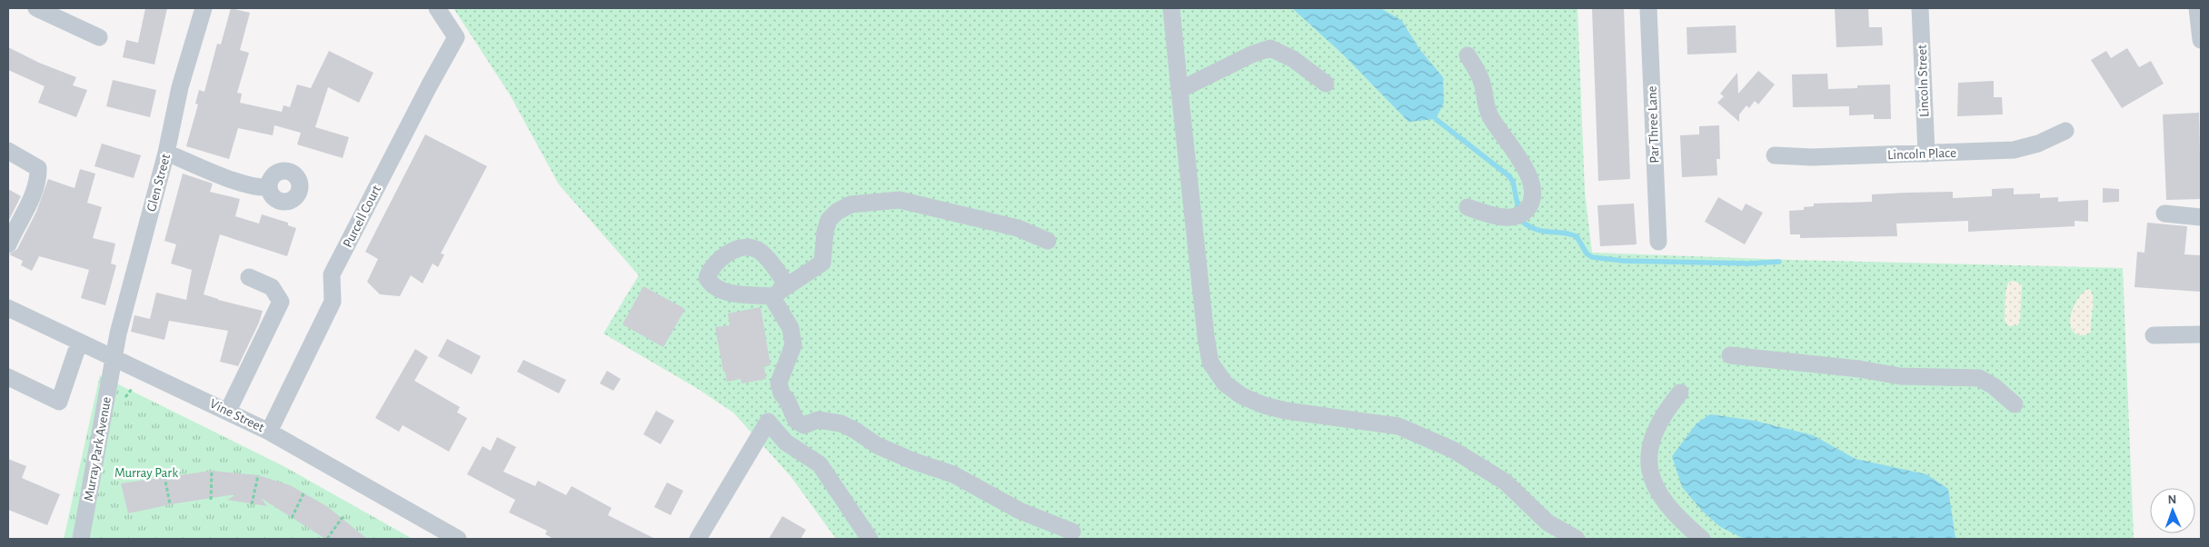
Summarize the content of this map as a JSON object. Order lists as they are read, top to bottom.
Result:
{
  "streets": {
    "street": [
      "Lincoln Street",
      "Par Three Lane",
      "Lincoln Place",
      "Glen Street",
      "Purcell Court",
      "Vine Street",
      "Murray Park Avenue"
    ]
  },
  "crossings": [
    ["Lincoln Street", "Lincoln Place"],
    ["Glen Street", "Vine Street"],
    ["Glen Street", "Murray Park Avenue"],
    ["Purcell Court", "Vine Street"],
    ["Vine Street", "Murray Park Avenue"]
  ],
  "parks": ["Murray Park"],
  "north": "top"
}
